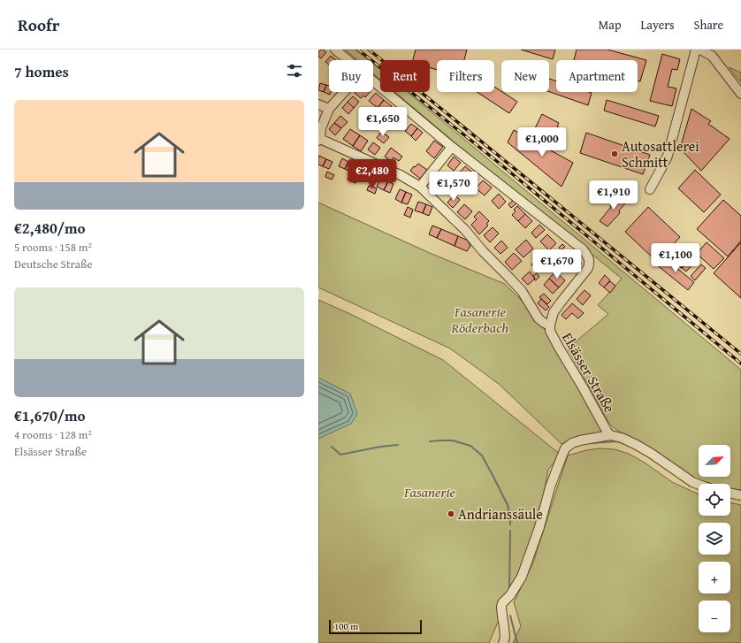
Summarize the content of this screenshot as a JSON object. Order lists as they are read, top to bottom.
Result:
{
  "streets": {
    "street": ["Elsässer Straße"]
  },
  "parks": ["Fasanerie Röderbach", "Fasanerie"],
  "places": ["Autosattlerei Schmitt", "Andrianssäule"],
  "scale_bar": "100 m",
  "north": "top right",
  "page": {
    "header": "Roofr",
    "nav": ["Map", "Layers", "Share"],
    "heading": "7 homes",
    "chip": [
      "Buy",
      "Rent",
      "Filters",
      "New",
      "Apartment"
    ],
    "list": [
      {
        "name": "€2,480/mo",
        "note": "5 rooms · 158 m² · Deutsche Straße"
      },
      {
        "name": "€1,670/mo",
        "note": "4 rooms · 128 m² · Elsässer Straße"
      }
    ],
    "price": [
      "€1,650",
      "€1,000",
      "€2,480",
      "€1,570",
      "€1,910",
      "€1,100",
      "€1,670"
    ],
    "map_buttons": ["+", "−"],
    "scale": "100 m"
  }
}
